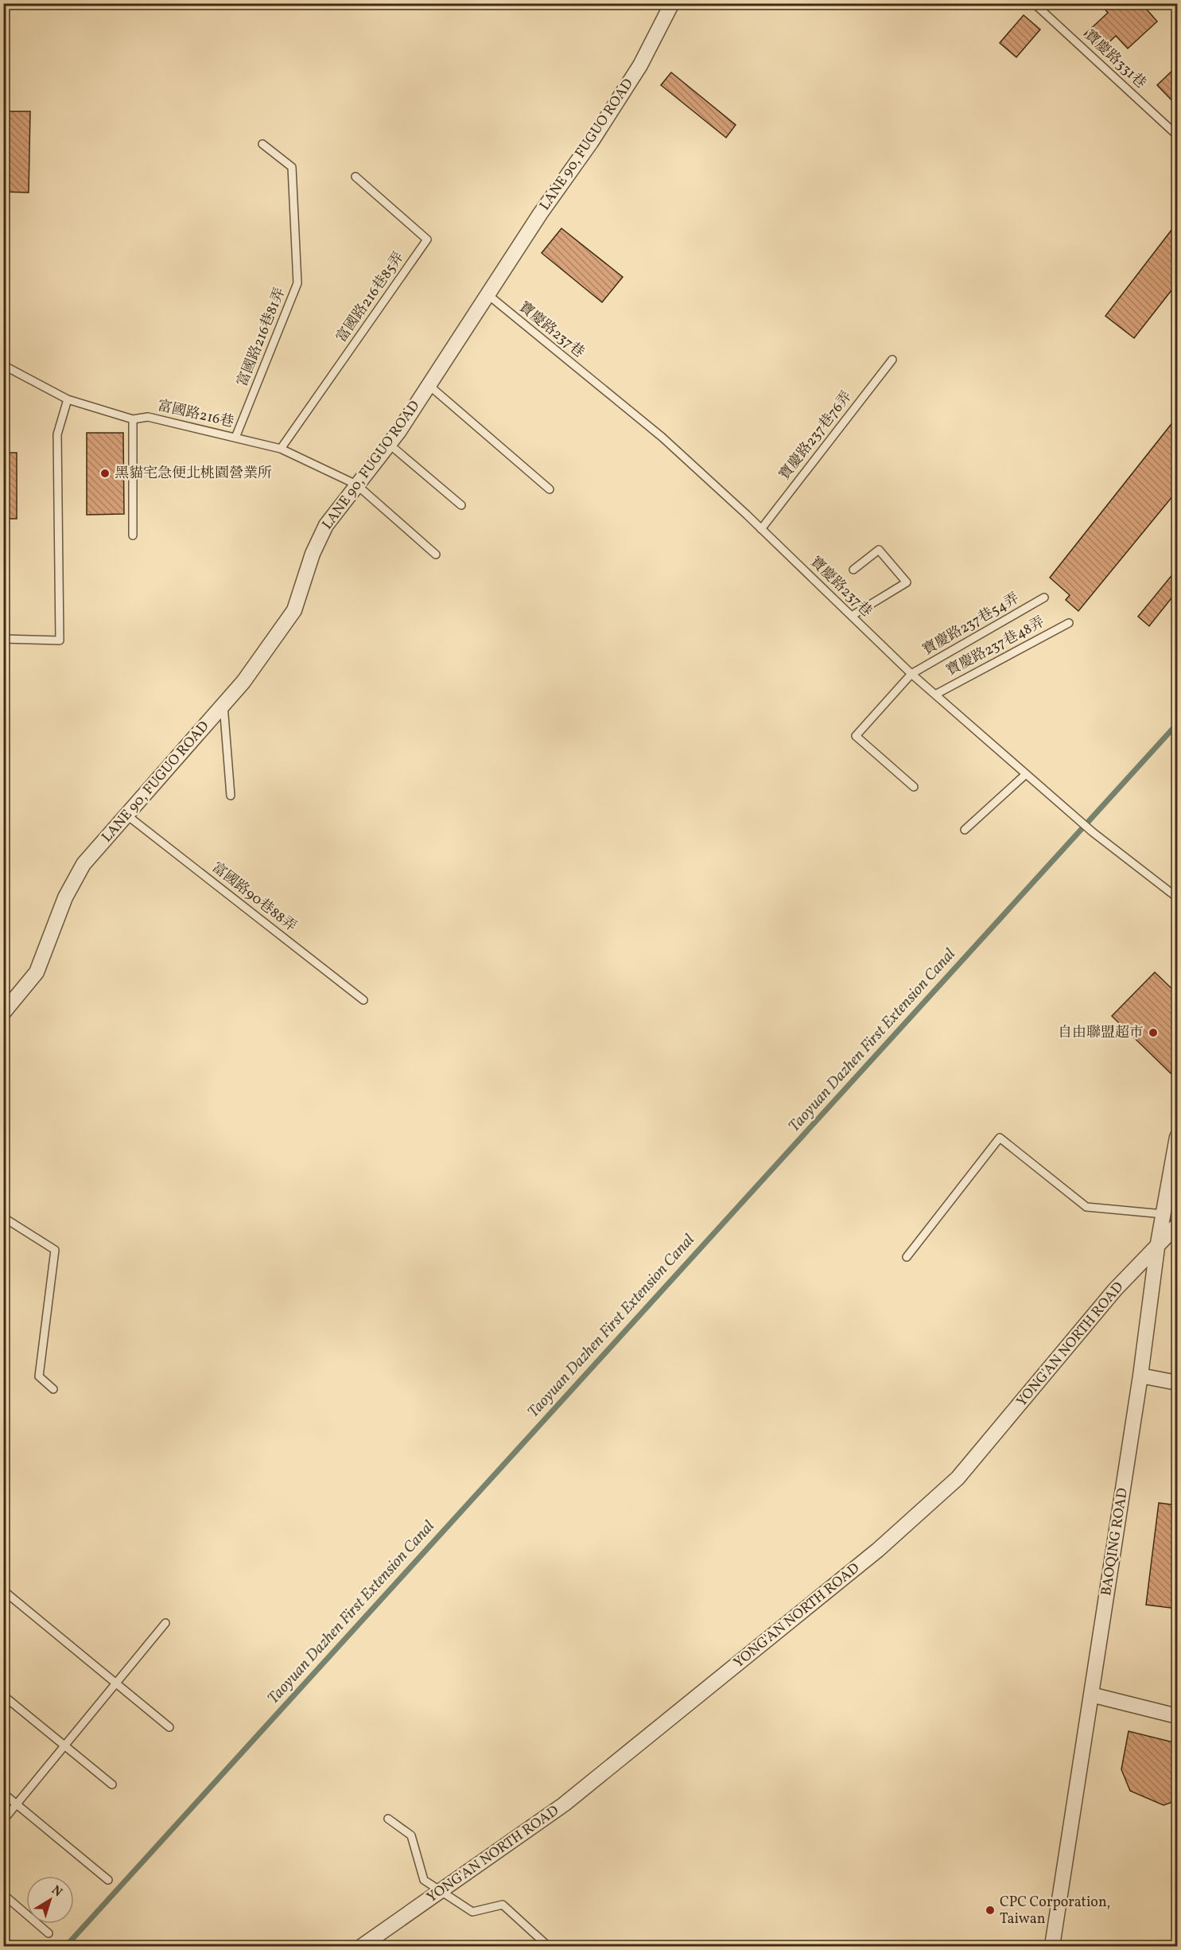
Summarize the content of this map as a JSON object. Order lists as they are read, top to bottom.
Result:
{
  "streets": {
    "street": ["LANE 90, FUGUO ROAD", "YONG'AN NORTH ROAD", "BAOQING ROAD"],
    "lane": [
      "寶慶路331巷",
      "富國路216巷85弄",
      "寶慶路237巷",
      "富國路216巷81弄",
      "富國路216巷",
      "寶慶路237巷76弄",
      "寶慶路237巷54弄",
      "寶慶路237巷48弄",
      "富國路90巷88弄"
    ]
  },
  "crossings": [
    ["LANE 90, FUGUO ROAD", "寶慶路237巷"],
    ["LANE 90, FUGUO ROAD", "富國路216巷"],
    ["LANE 90, FUGUO ROAD", "富國路90巷88弄"],
    ["富國路216巷85弄", "富國路216巷"],
    ["寶慶路237巷", "寶慶路237巷76弄"],
    ["寶慶路237巷", "寶慶路237巷54弄"],
    ["寶慶路237巷", "寶慶路237巷48弄"],
    ["富國路216巷81弄", "富國路216巷"],
    ["YONG'AN NORTH ROAD", "BAOQING ROAD"]
  ],
  "water": ["Taoyuan Dazhen First Extension Canal"],
  "places": ["黑貓宅急便北桃園營業所", "自由聯盟超市", "CPC Corporation, Taiwan"],
  "north": "top right"
}
